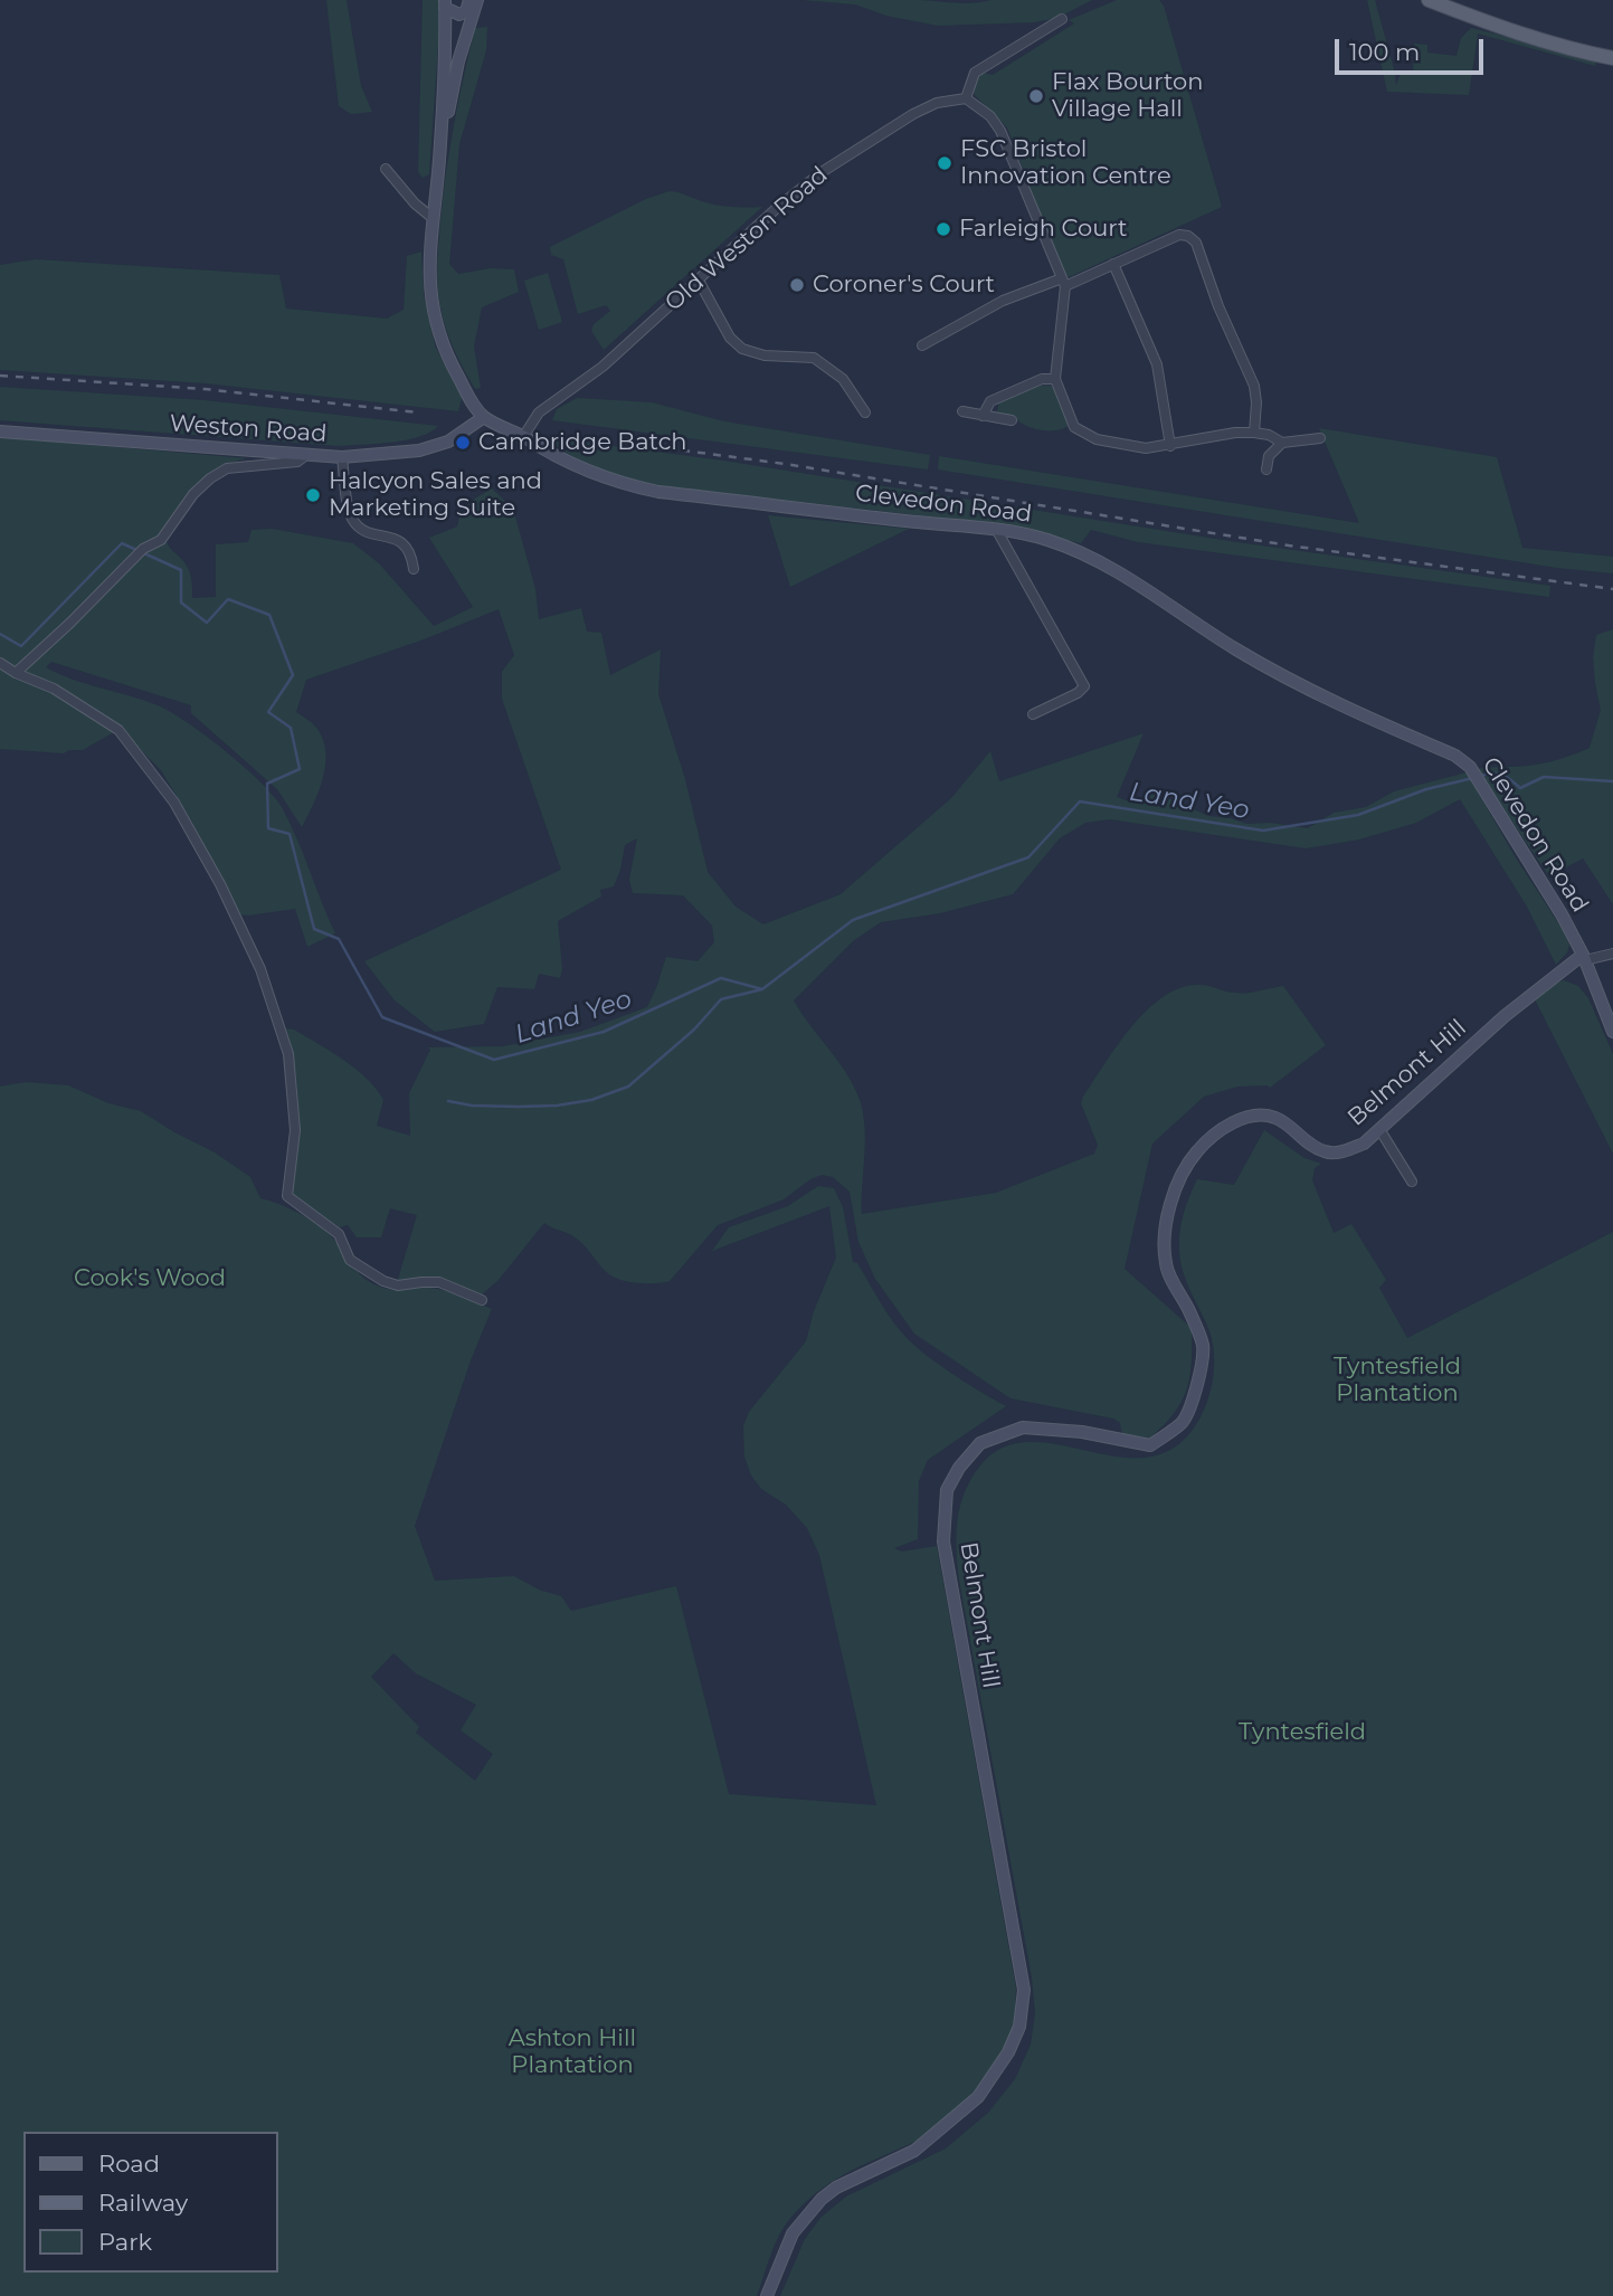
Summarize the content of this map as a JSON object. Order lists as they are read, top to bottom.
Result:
{
  "streets": {
    "main road": ["Weston Road", "Clevedon Road", "Belmont Hill"],
    "street": ["Old Weston Road"]
  },
  "crossings": [
    ["Old Weston Road", "Clevedon Road"],
    ["Weston Road", "Clevedon Road"],
    ["Clevedon Road", "Belmont Hill"]
  ],
  "water": ["Land Yeo"],
  "parks": [
    "Cook's Wood",
    "Tyntesfield Plantation",
    "Tyntesfield",
    "Ashton Hill Plantation"
  ],
  "places": [
    "Flax Bourton Village Hall",
    "FSC Bristol Innovation Centre",
    "Farleigh Court",
    "Coroner's Court",
    "Cambridge Batch",
    "Halcyon Sales and Marketing Suite"
  ],
  "legend": ["Road", "Railway", "Park"],
  "scale_bar": "100 m"
}
